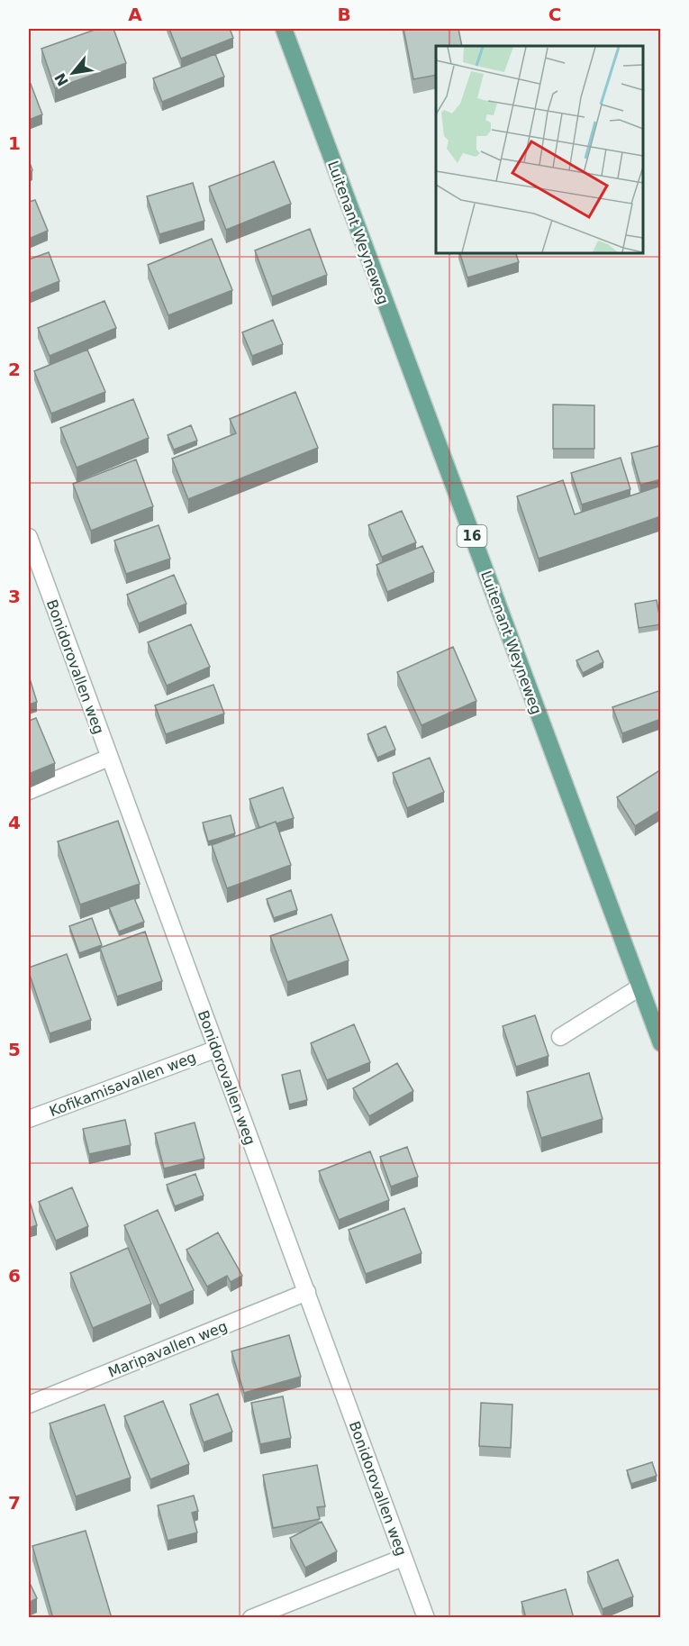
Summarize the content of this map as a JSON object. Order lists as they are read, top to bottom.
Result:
{
  "streets": {
    "main road": ["Luitenant Weyneweg", "16"],
    "street": ["Bonidorovallen weg", "Kofikamisavallen weg", "Maripavallen weg"]
  },
  "crossings": [
    ["Bonidorovallen weg", "Kofikamisavallen weg"],
    ["Bonidorovallen weg", "Maripavallen weg"]
  ],
  "north": "bottom left",
  "grid": {
    "columns": ["A", "B", "C"],
    "rows": [
      "1",
      "2",
      "3",
      "4",
      "5",
      "6",
      "7"
    ]
  }
}
